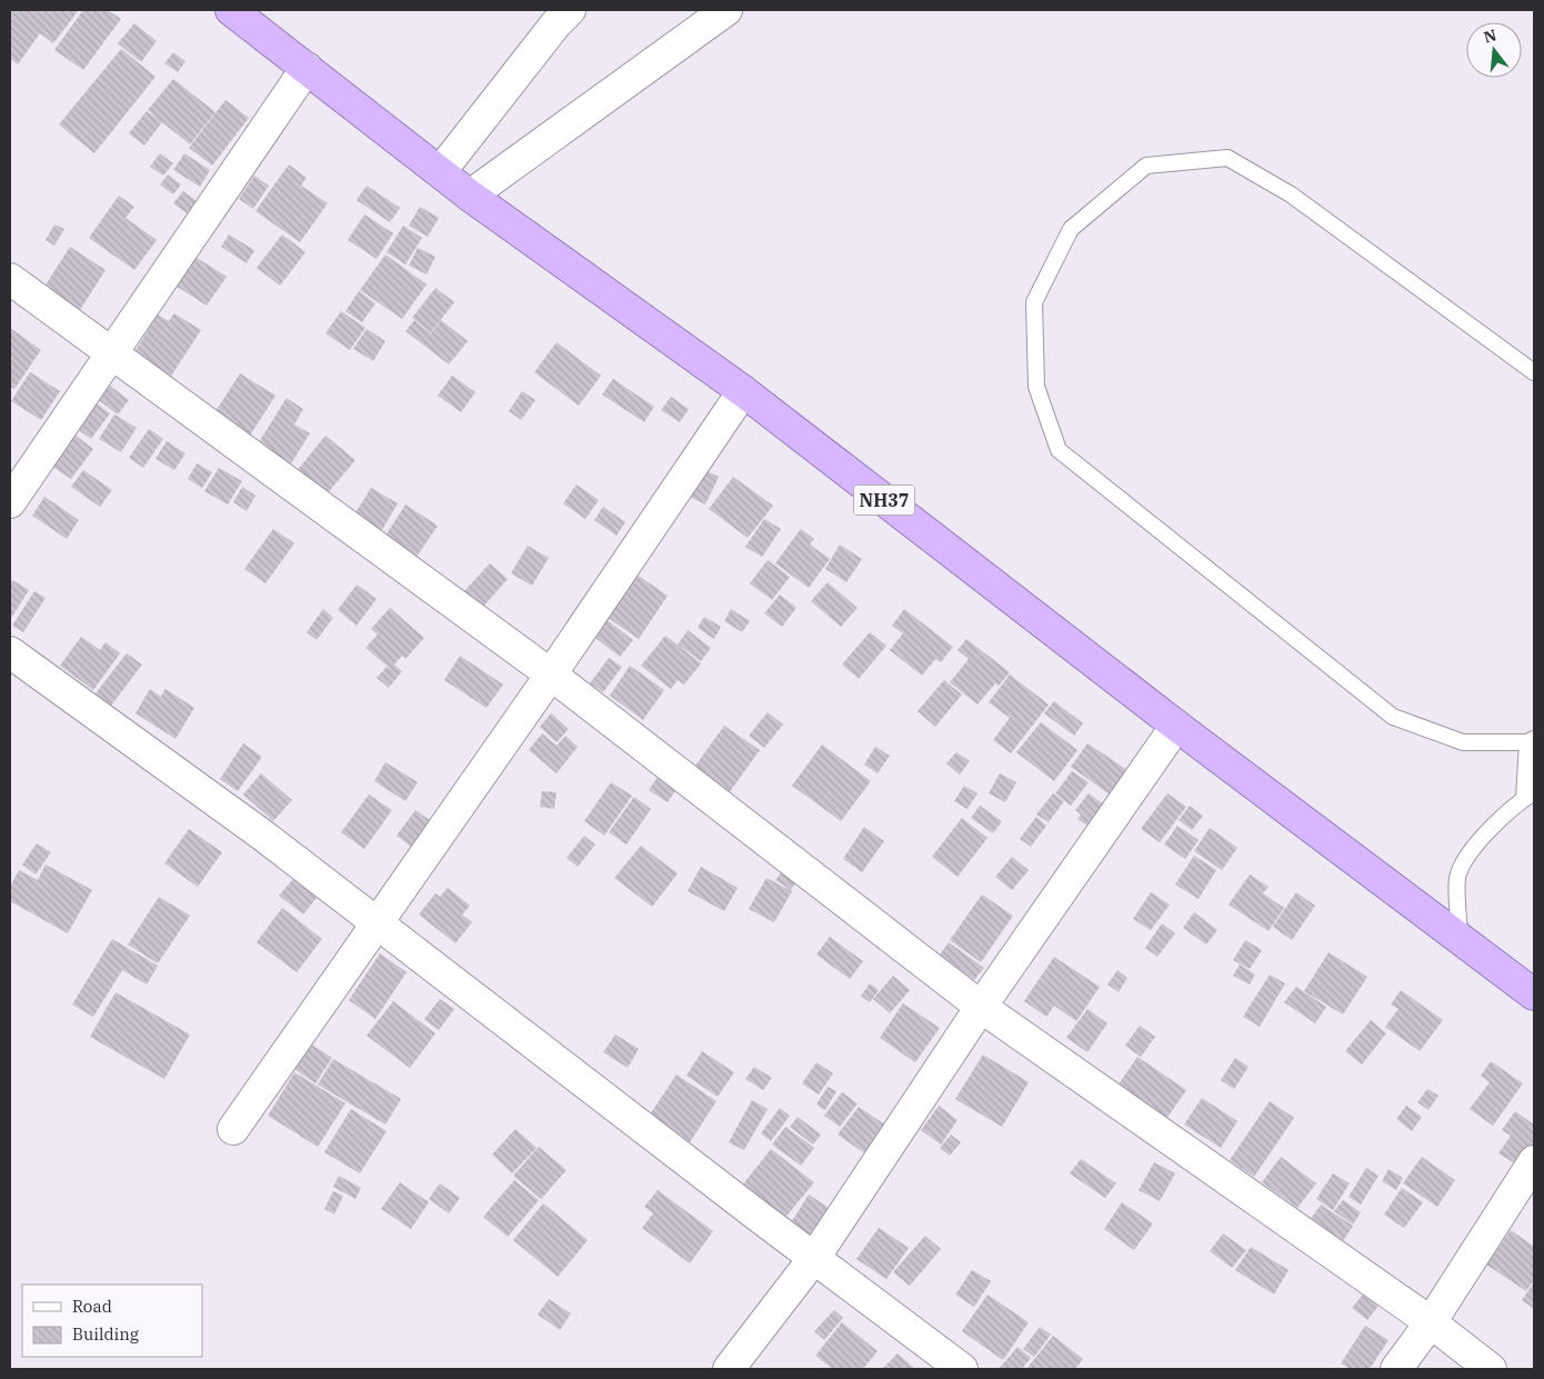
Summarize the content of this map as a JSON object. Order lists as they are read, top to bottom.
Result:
{
  "streets": {
    "highway": ["NH37"]
  },
  "legend": ["Road", "Building"],
  "north": "top"
}
